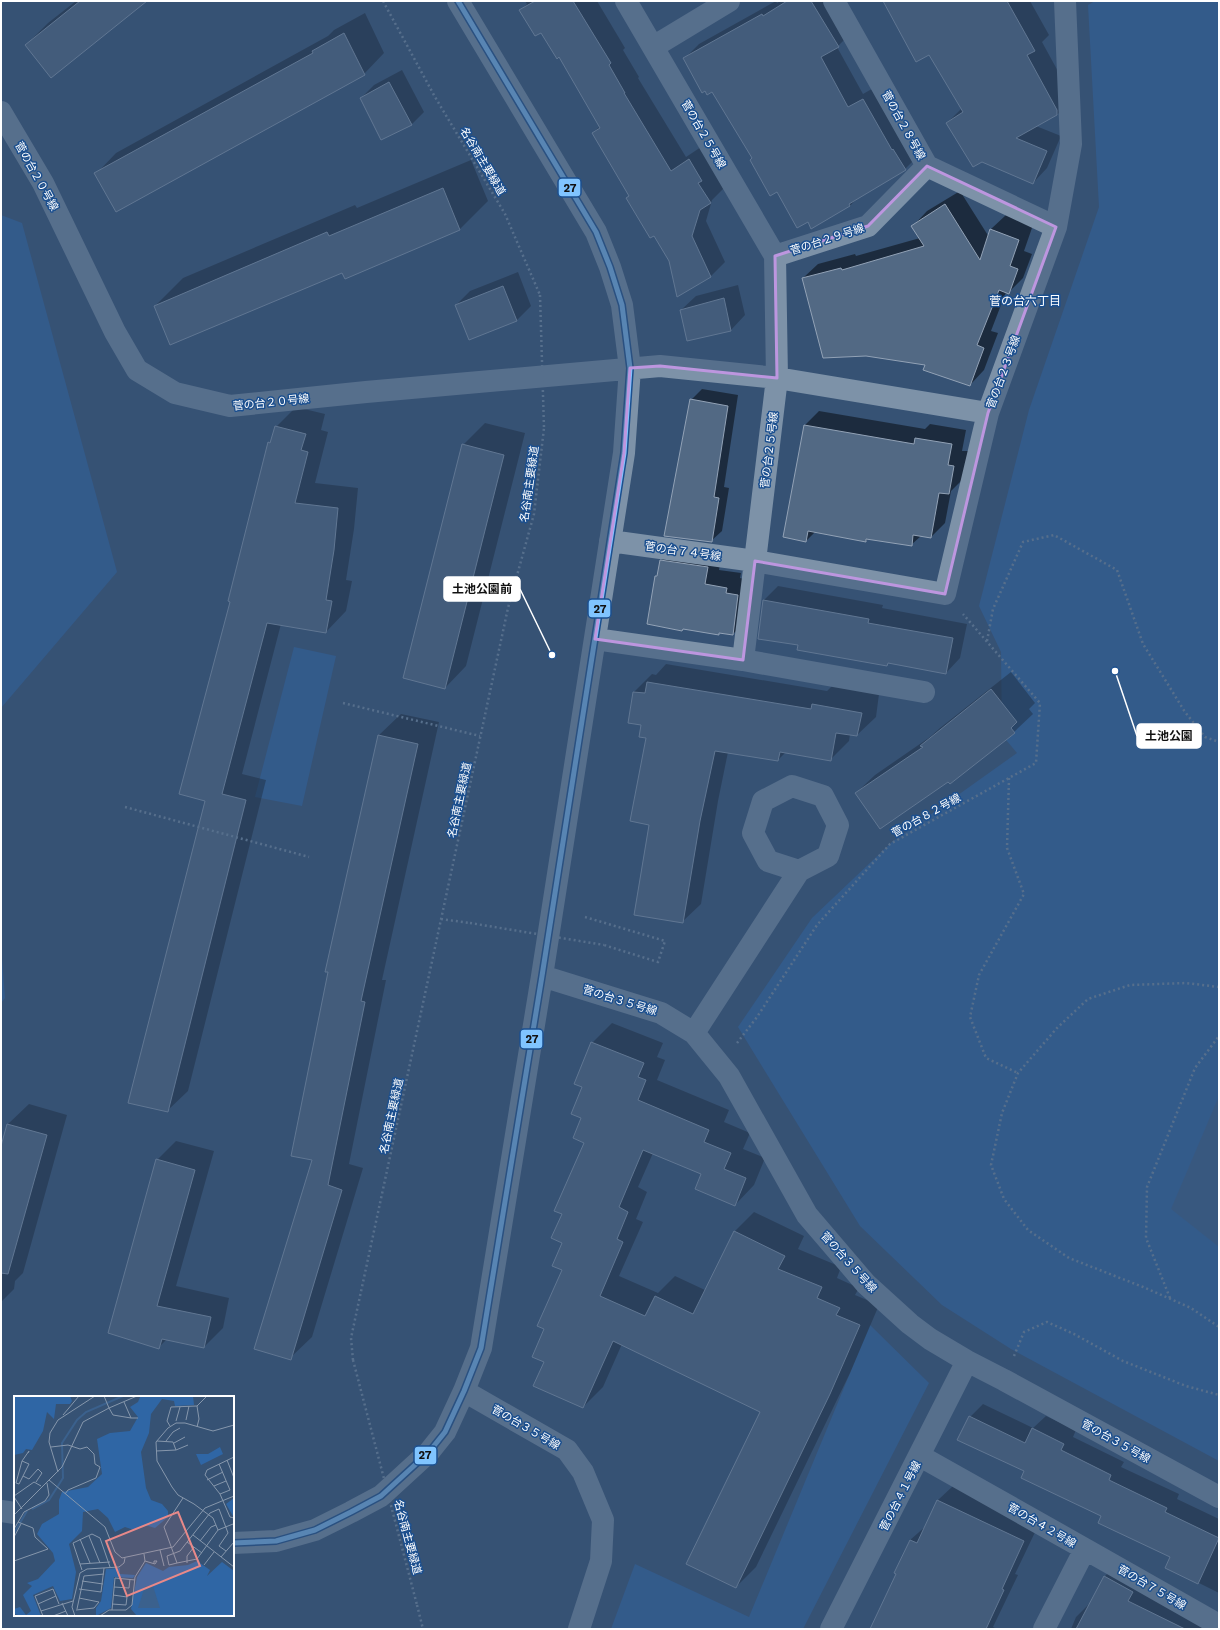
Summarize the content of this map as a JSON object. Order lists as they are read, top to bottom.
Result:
{
  "streets": {
    "street": [
      "菅の台２８号線",
      "菅の台２５号線",
      "菅の台２０号線",
      "菅の台２９号線",
      "菅の台２３号線",
      "菅の台７４号線",
      "菅の台３５号線",
      "菅の台４１号線",
      "菅の台４２号線",
      "菅の台７５号線"
    ],
    "path": ["名谷南主要緑道", "菅の台８２号線"]
  },
  "crossings": [
    ["菅の台２８号線", "菅の台２９号線"],
    ["菅の台２８号線", "菅の台２３号線"],
    ["菅の台２５号線", "菅の台２９号線"],
    ["菅の台２５号線", "菅の台２３号線"],
    ["菅の台２５号線", "菅の台７４号線"],
    ["菅の台２０号線", "菅の台２３号線"],
    ["菅の台８２号線", "菅の台３５号線"],
    ["菅の台３５号線", "菅の台４１号線"],
    ["菅の台４１号線", "菅の台４２号線"],
    ["菅の台４２号線", "菅の台７５号線"]
  ],
  "districts": ["菅の台六丁目"],
  "places": ["土池公園前", "土池公園"],
  "lines": ["transit line 27"]
}
